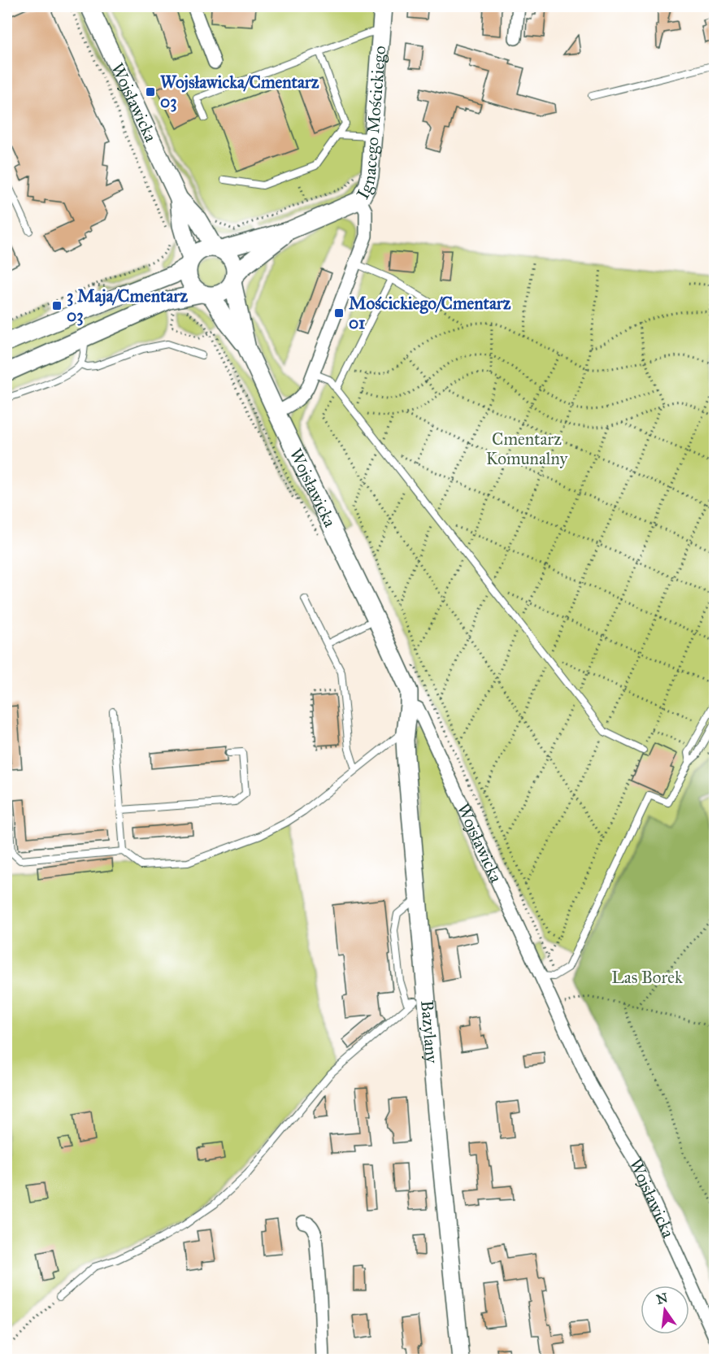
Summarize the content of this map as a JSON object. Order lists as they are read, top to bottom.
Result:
{
  "streets": {
    "street": ["Wojsławicka", "Ignacego Mościckiego", "Bazylany"]
  },
  "crossings": [
    ["Wojsławicka", "Ignacego Mościckiego"],
    ["Wojsławicka", "Bazylany"]
  ],
  "parks": ["Cmentarz Komunalny", "Las Borek"],
  "places": {
    "transit": ["Wojsławicka/Cmentarz 03", "3 Maja/Cmentarz 03", "Mościckiego/Cmentarz 01"]
  },
  "north": "top"
}
